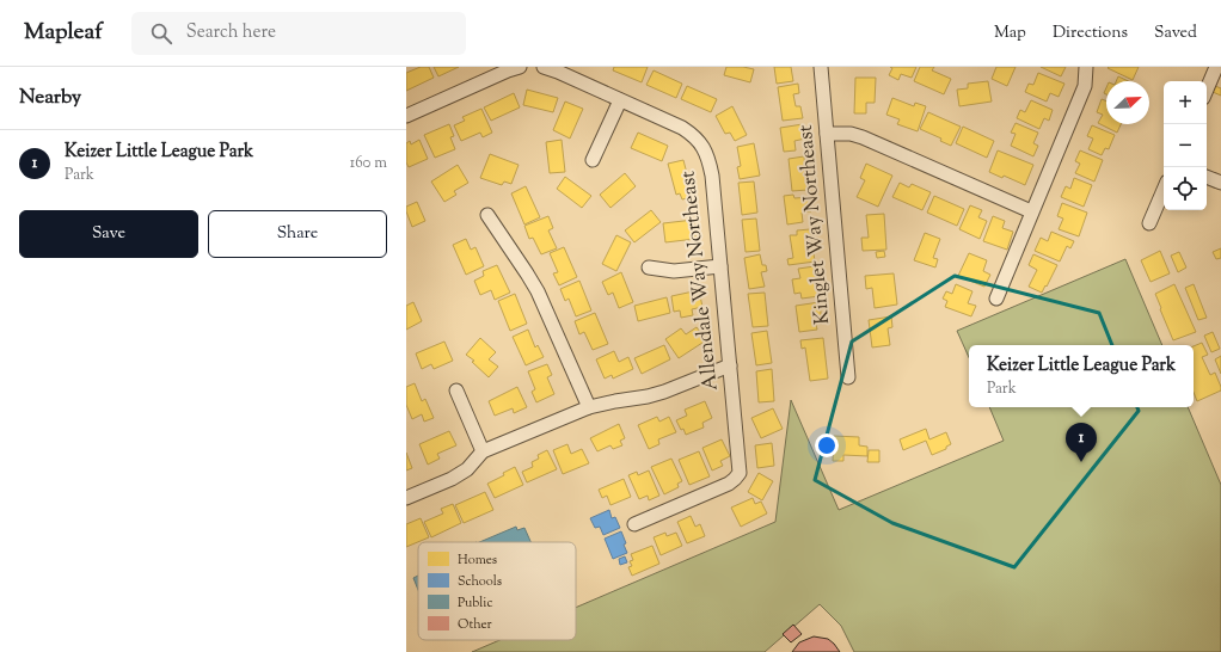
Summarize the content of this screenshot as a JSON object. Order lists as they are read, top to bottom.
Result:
{
  "streets": {
    "street": ["Kinglet Way Northeast", "Allendale Way Northeast"]
  },
  "legend": [
    "Homes",
    "Schools",
    "Public",
    "Other"
  ],
  "north": "top right",
  "page": {
    "header": "Mapleaf",
    "search": "Search here",
    "nav": ["Map", "Directions", "Saved"],
    "heading": "Nearby",
    "map_buttons": ["+", "−"],
    "list": [
      {
        "mark": "1",
        "name": "Keizer Little League Park",
        "note": "Park",
        "value": "160 m"
      }
    ],
    "buttons": ["Save", "Share"],
    "popup": ["Keizer Little League Park", "Park"],
    "pins": "1"
  }
}
